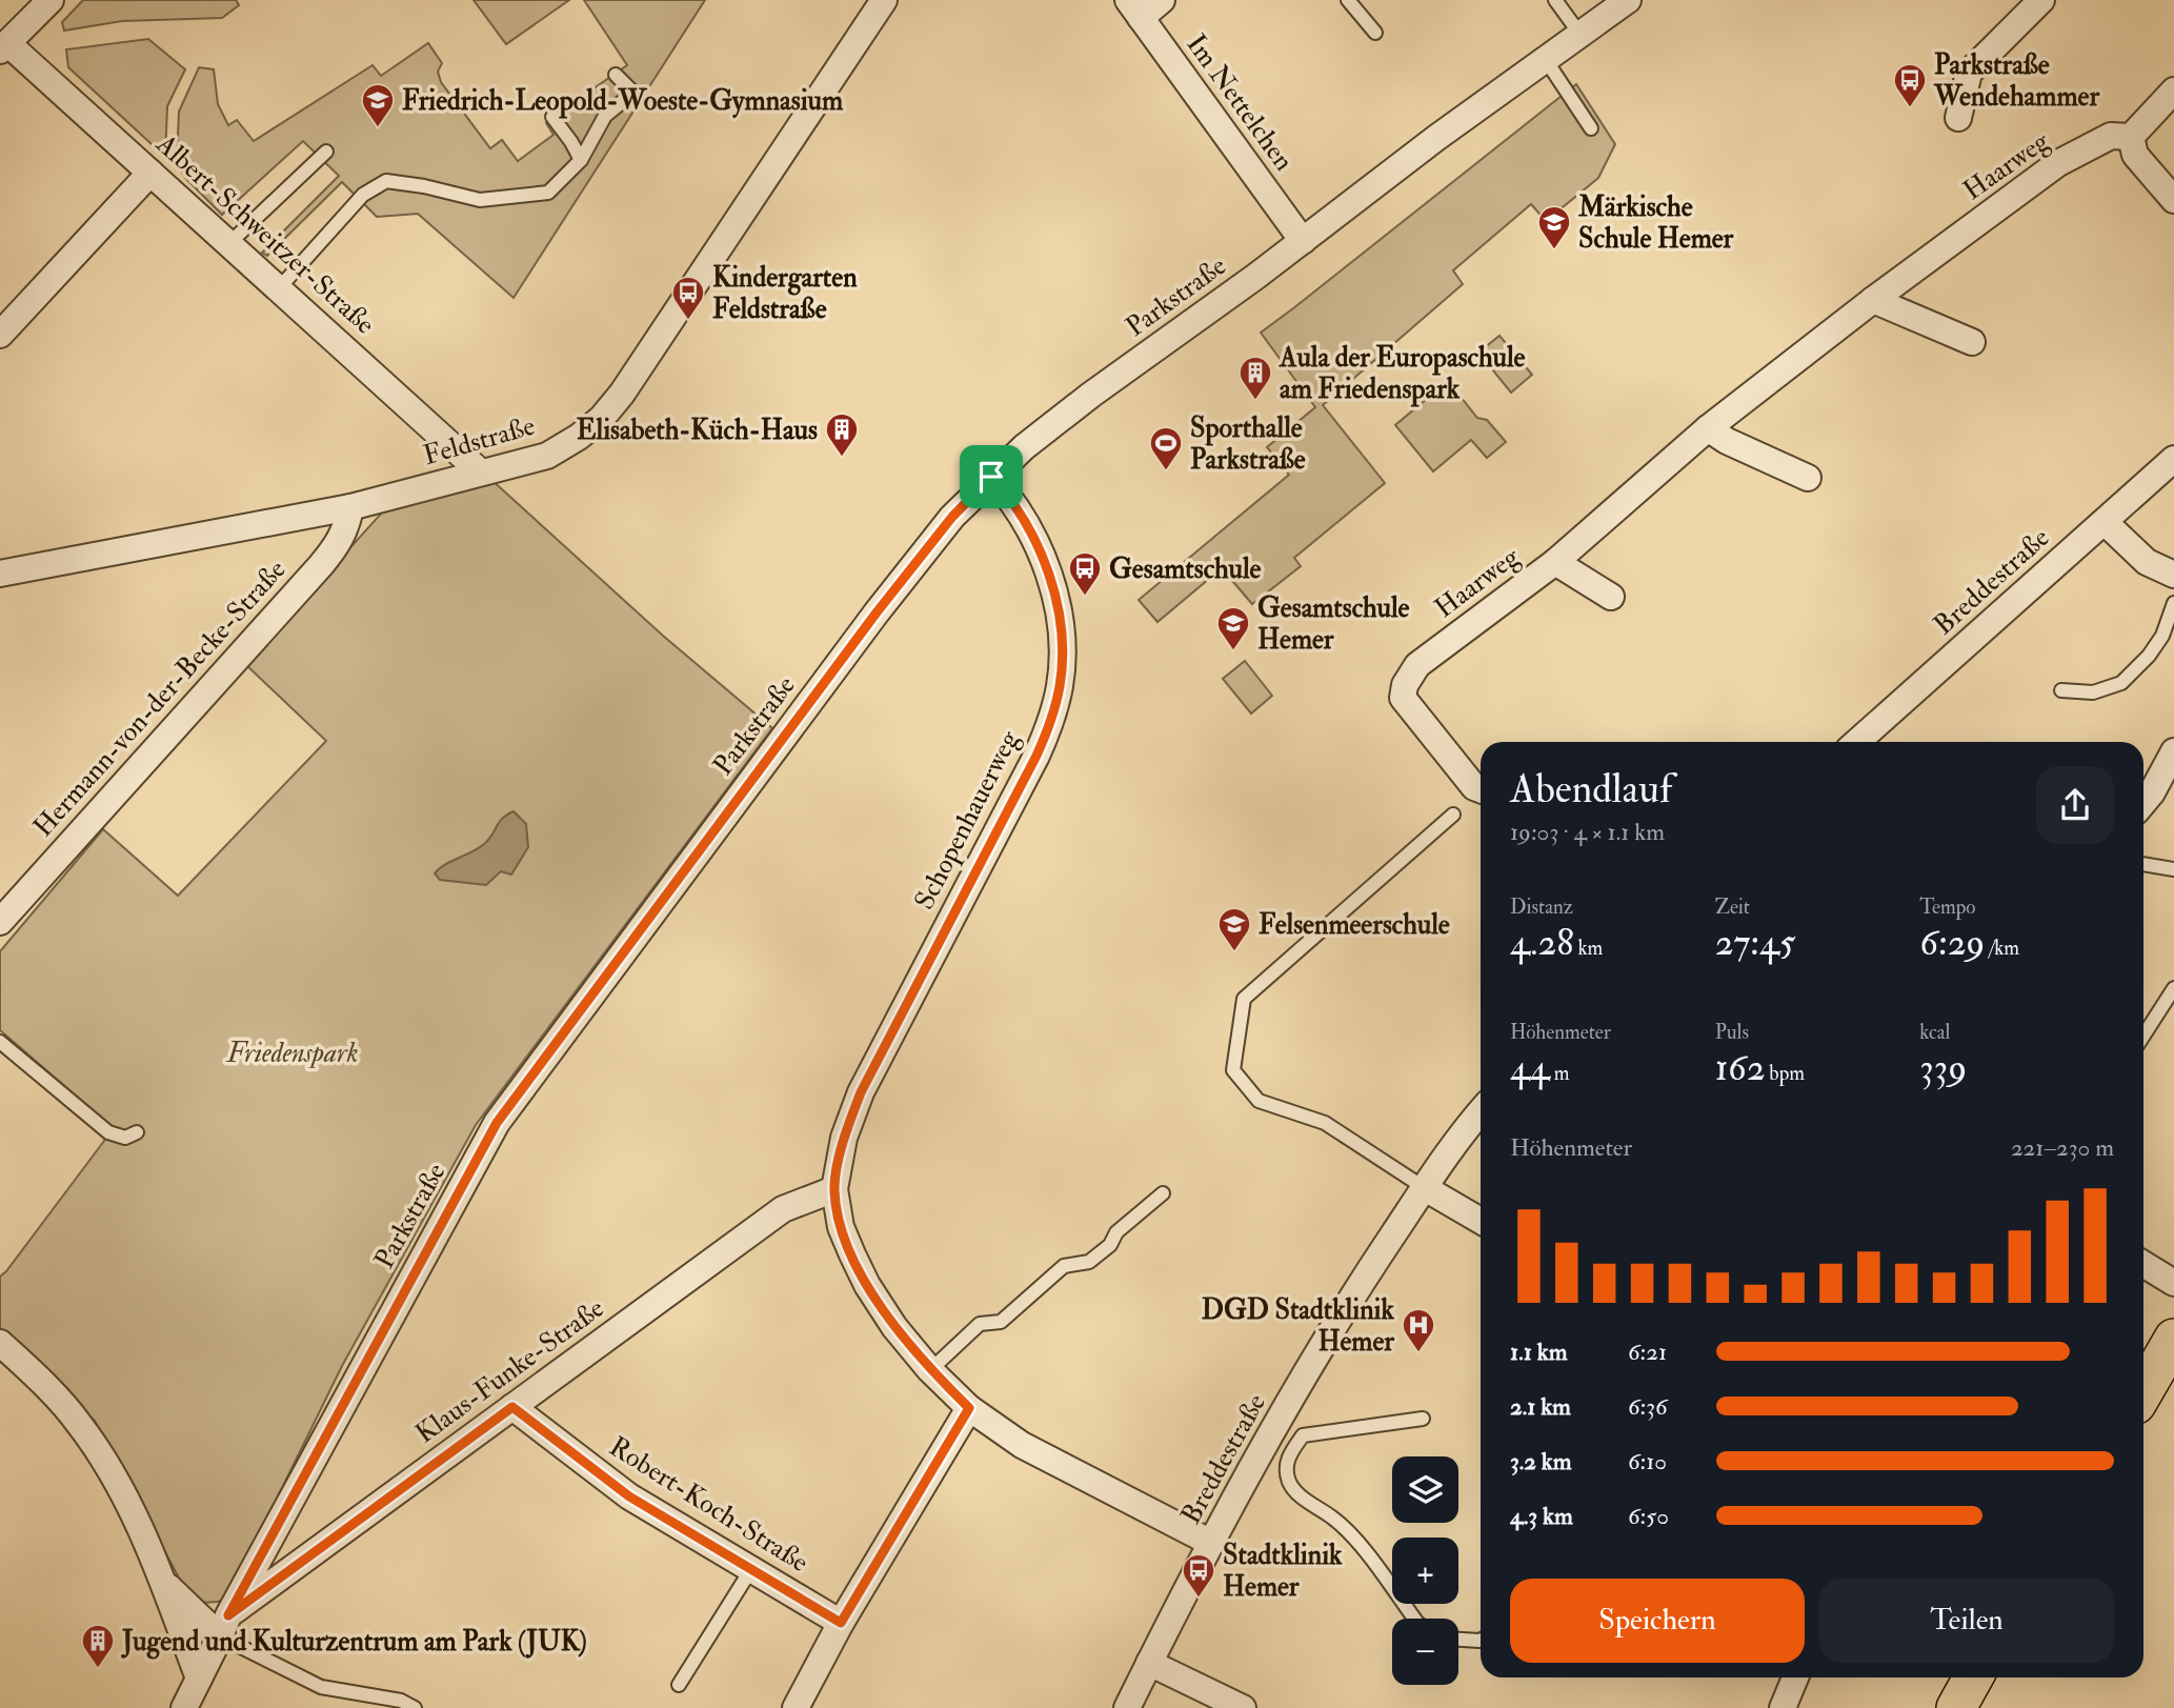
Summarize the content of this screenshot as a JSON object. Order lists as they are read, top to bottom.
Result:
{
  "streets": {
    "street": [
      "Im Nettelchen",
      "Haarweg",
      "Albert-Schweitzer-Straße",
      "Parkstraße",
      "Feldstraße",
      "Breddestraße",
      "Hermann-von-der-Becke-Straße",
      "Schopenhauerweg",
      "Klaus-Funke-Straße",
      "Robert-Koch-Straße"
    ]
  },
  "crossings": [
    ["Im Nettelchen", "Parkstraße"],
    ["Albert-Schweitzer-Straße", "Feldstraße"],
    ["Parkstraße", "Schopenhauerweg"],
    ["Parkstraße", "Klaus-Funke-Straße"],
    ["Feldstraße", "Hermann-von-der-Becke-Straße"],
    ["Breddestraße", "Schopenhauerweg"],
    ["Schopenhauerweg", "Klaus-Funke-Straße"],
    ["Klaus-Funke-Straße", "Robert-Koch-Straße"]
  ],
  "parks": ["Friedenspark"],
  "places": {
    "bus stop": [
      "Parkstraße Wendehammer",
      "Kindergarten Feldstraße",
      "Gesamtschule",
      "Stadtklinik Hemer"
    ],
    "school or university": [
      "Friedrich-Leopold-Woeste-Gymnasium",
      "Märkische Schule Hemer",
      "Gesamtschule Hemer",
      "Felsenmeerschule"
    ],
    "building": ["Aula der Europaschule am Friedenspark", "Elisabeth-Küch-Haus", "Jugend und Kulturzentrum am Park (JUK)"],
    "sports": ["Sporthalle Parkstraße"],
    "hospital": ["DGD Stadtklinik Hemer"]
  },
  "page": {
    "heading": ["Abendlauf", "19:03 · 4 × 1.1 km"],
    "stats": [
      ["Distanz", "4.28 km"],
      ["Zeit", "27:45"],
      ["Tempo", "6:29 /km"],
      ["Höhenmeter", "44 m"],
      ["Puls", "162 bpm"],
      ["kcal", "339"]
    ],
    "chart": ["Höhenmeter", "221–230 m"],
    "list": [
      {
        "name": "1.1 km",
        "note": "6:21"
      },
      {
        "name": "2.1 km",
        "note": "6:36"
      },
      {
        "name": "3.2 km",
        "note": "6:10"
      },
      {
        "name": "4.3 km",
        "note": "6:50"
      }
    ],
    "map_buttons": ["+", "−"],
    "buttons": ["Speichern", "Teilen"]
  }
}
